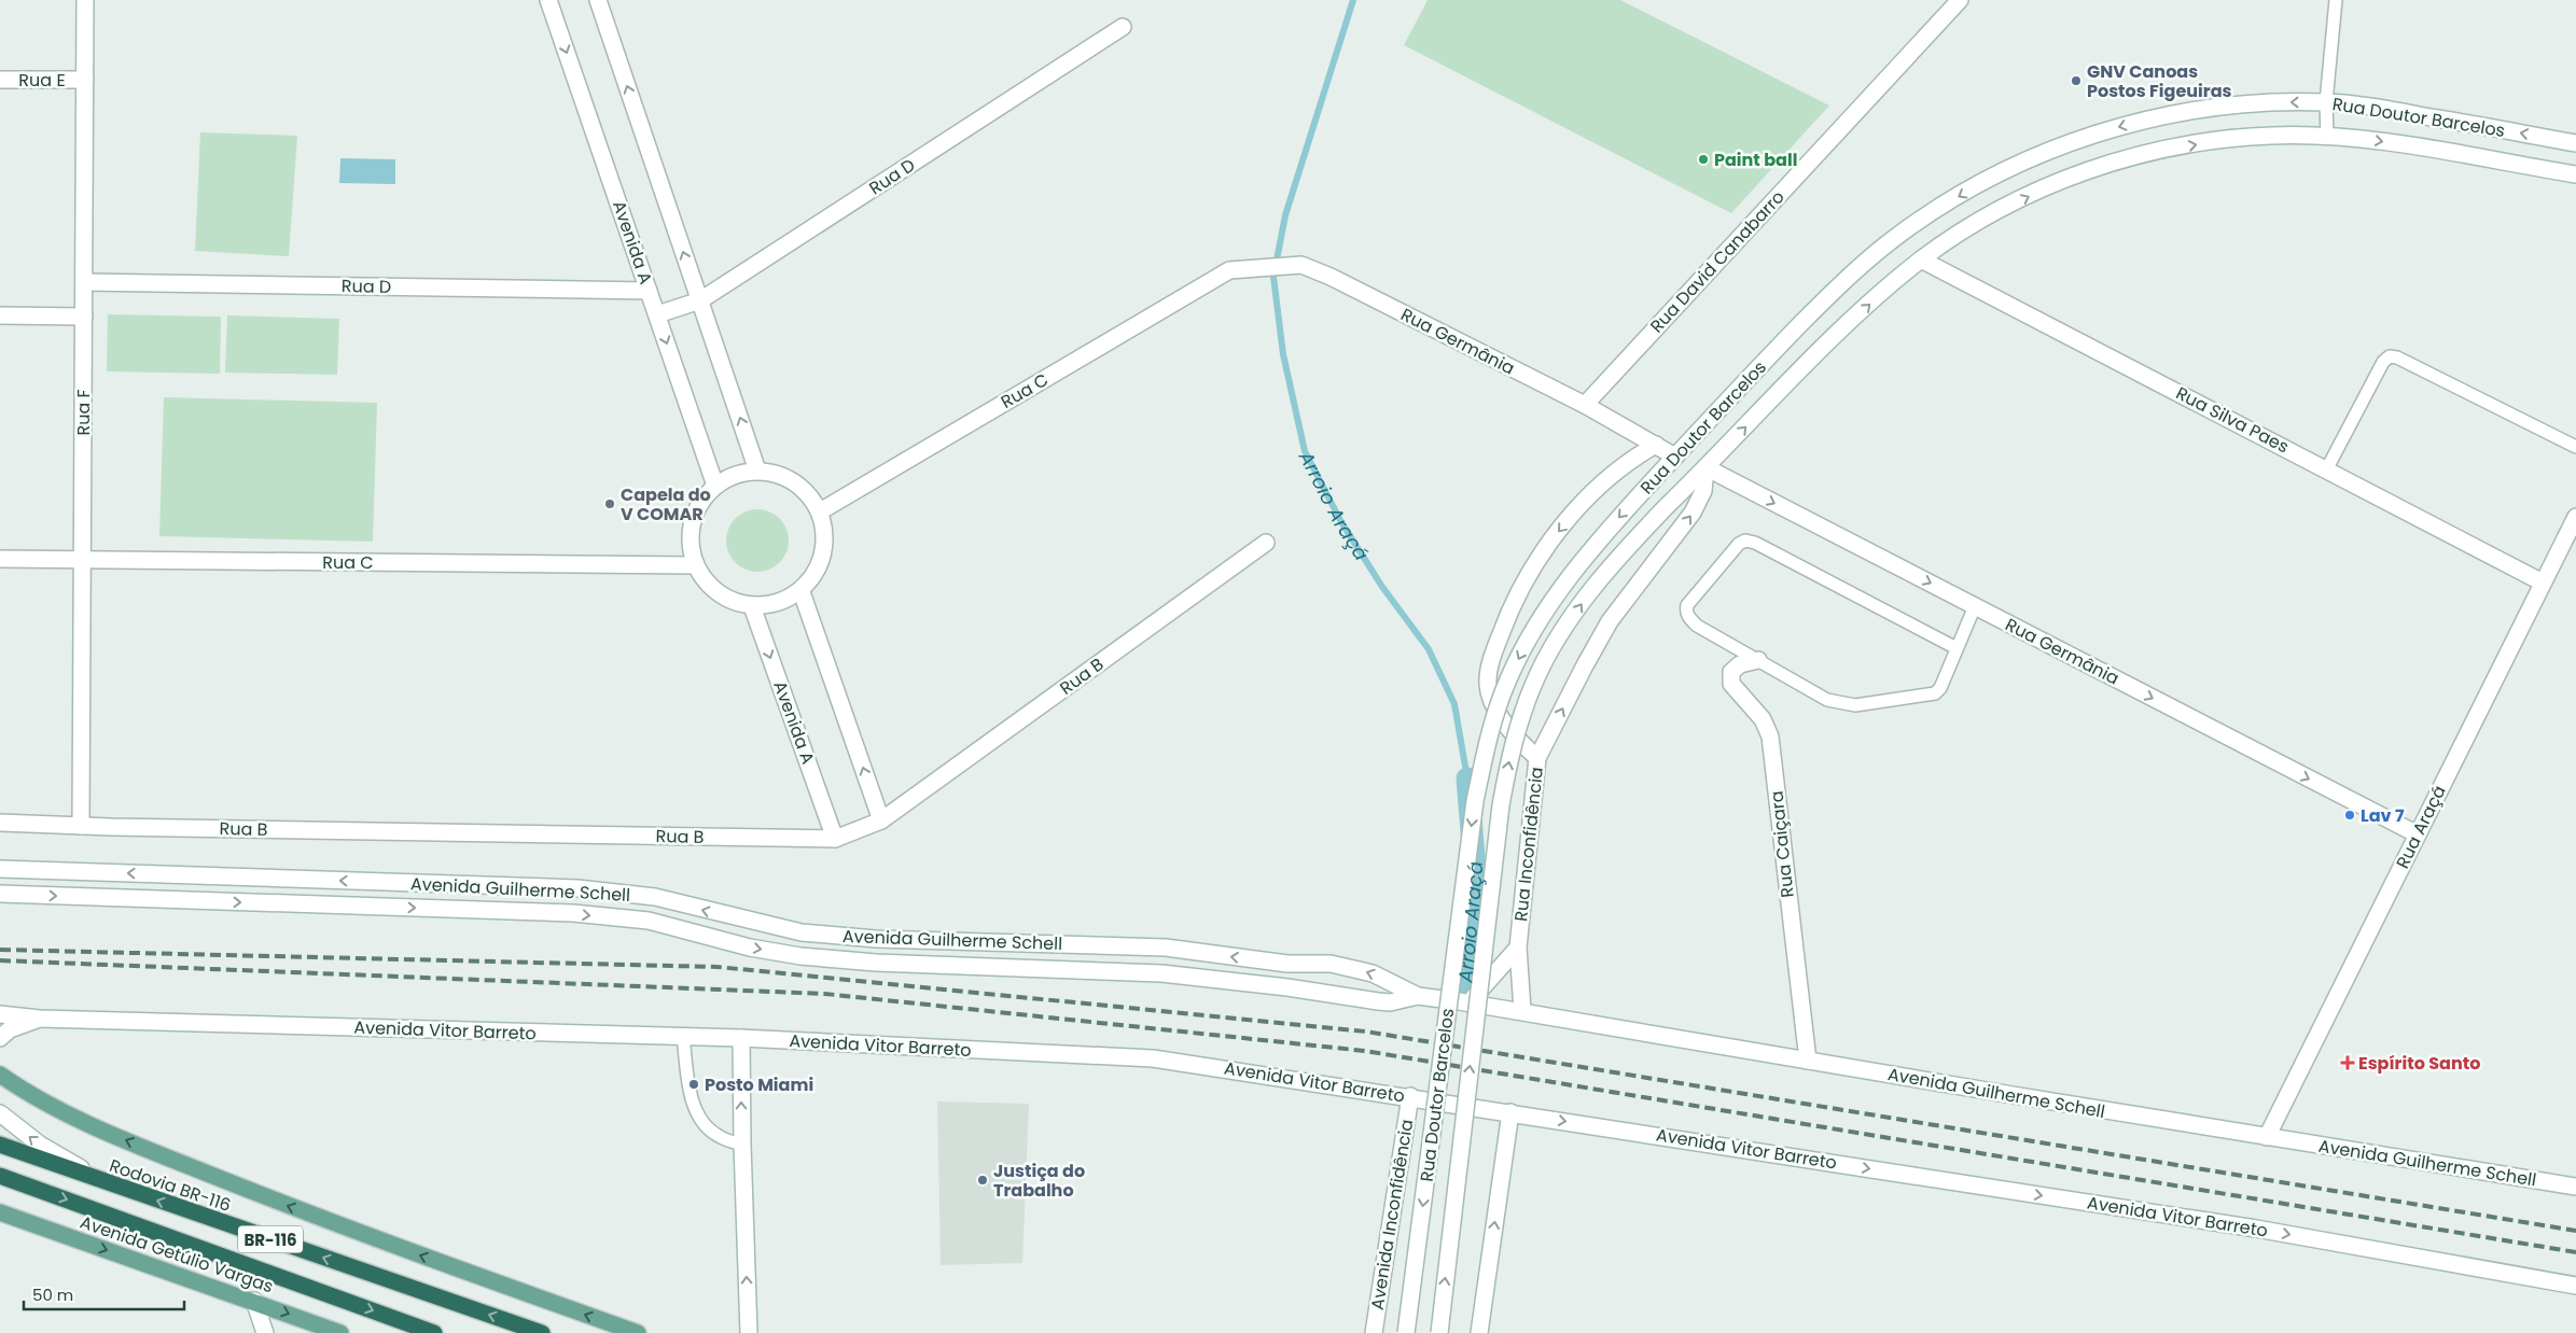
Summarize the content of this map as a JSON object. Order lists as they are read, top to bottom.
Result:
{
  "streets": {
    "highway": ["Rodovia BR-116", "BR-116"],
    "main road": [
      "Rua E",
      "Rua Doutor Barcelos",
      "Rua D",
      "Avenida A",
      "Rua David Canabarro",
      "Rua Germânia",
      "Rua C",
      "Rua F",
      "Rua Silva Paes",
      "Rua B",
      "Rua Araçá",
      "Rua Inconfidência",
      "Rua Caiçara",
      "Avenida Guilherme Schell",
      "Avenida Vitor Barreto",
      "Avenida Inconfidência",
      "Avenida Getúlio Vargas"
    ]
  },
  "crossings": [
    ["Rua E", "Rua F"],
    ["Rua Doutor Barcelos", "Rua Germânia"],
    ["Rua Doutor Barcelos", "Rua Silva Paes"],
    ["Rua Doutor Barcelos", "Rua Inconfidência"],
    ["Rua D", "Avenida A"],
    ["Rua D", "Rua F"],
    ["Avenida A", "Rua C"],
    ["Avenida A", "Rua B"],
    ["Rua David Canabarro", "Rua Germânia"],
    ["Rua Germânia", "Rua C"],
    ["Rua Germânia", "Rua Araçá"],
    ["Rua Germânia", "Rua Inconfidência"],
    ["Rua C", "Rua F"],
    ["Rua F", "Rua B"],
    ["Rua Silva Paes", "Rua Araçá"],
    ["Rua Araçá", "Avenida Guilherme Schell"],
    ["Rua Inconfidência", "Avenida Guilherme Schell"],
    ["Rua Caiçara", "Avenida Guilherme Schell"],
    ["Avenida Vitor Barreto", "Avenida Inconfidência"]
  ],
  "one_way": ["Rua Germânia", "Rua Inconfidência", "Avenida Vitor Barreto"],
  "water": ["Arroio Araçá"],
  "places": {
    "other": [
      "GNV Canoas Postos Figeuiras",
      "Paint ball",
      "Capela do V COMAR",
      "Lav 7",
      "Posto Miami",
      "Justiça do Trabalho"
    ],
    "health": ["Espírito Santo"]
  },
  "scale_bar": "50 m"
}
